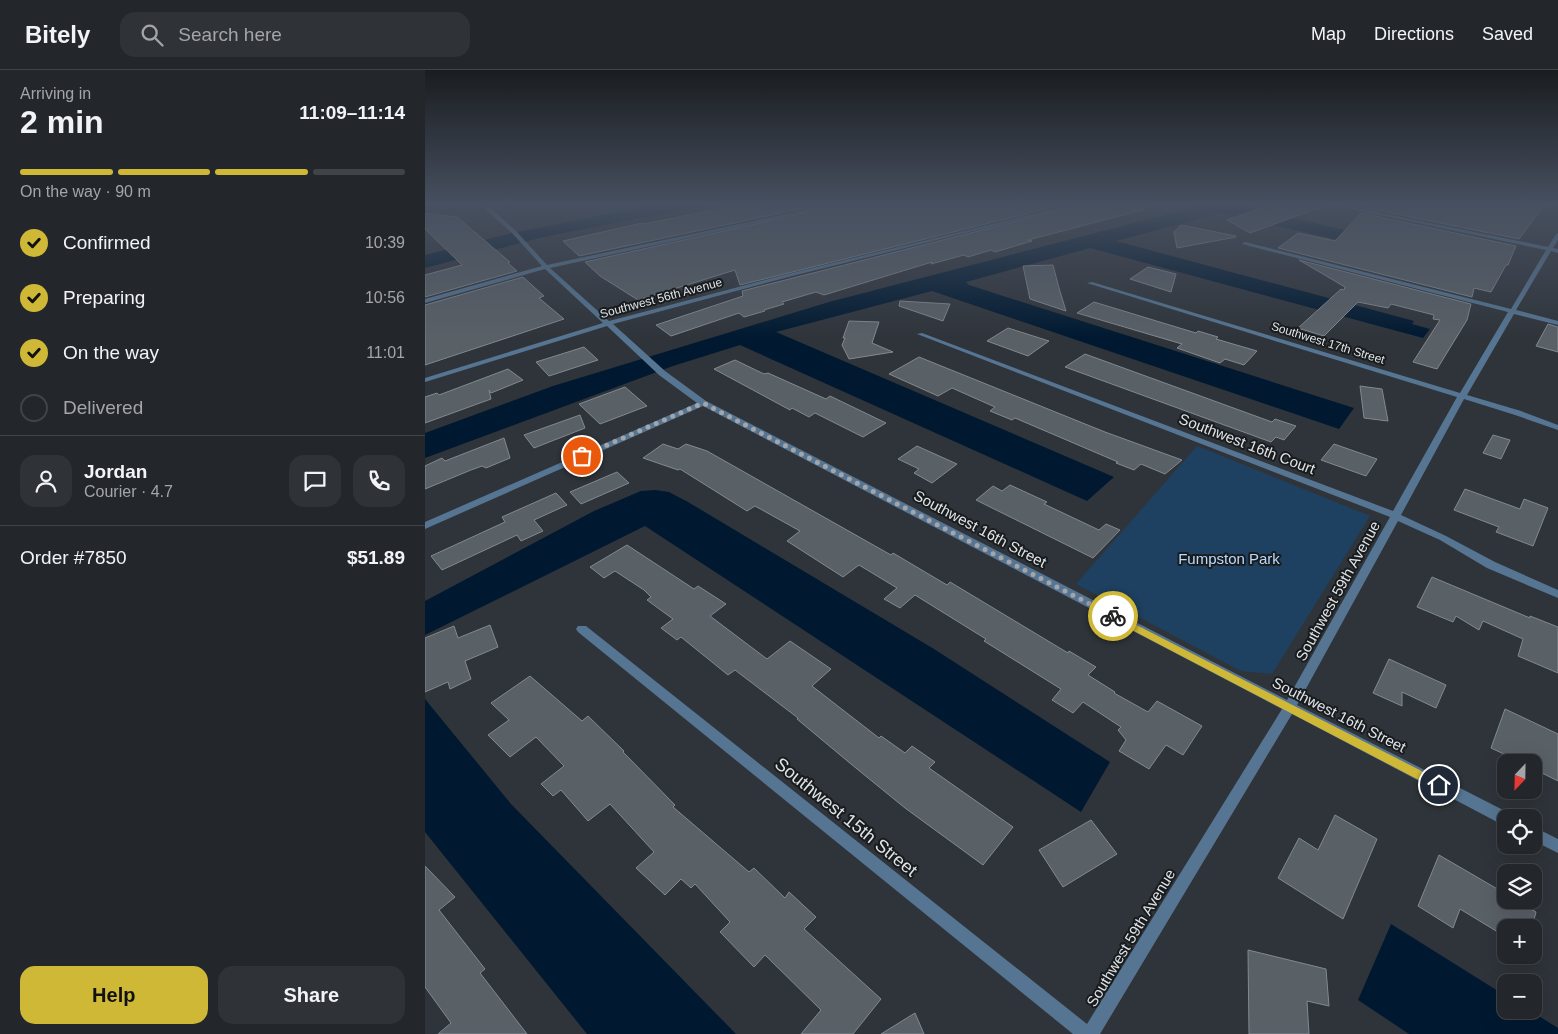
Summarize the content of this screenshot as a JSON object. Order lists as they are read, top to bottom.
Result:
{
  "streets": {
    "street": [
      "Southwest 56th Avenue",
      "Southwest 17th Street",
      "Southwest 16th Court",
      "Southwest 16th Street",
      "Southwest 59th Avenue",
      "Southwest 15th Street"
    ]
  },
  "crossings": [
    ["Southwest 56th Avenue", "Southwest 16th Street"],
    ["Southwest 17th Street", "Southwest 59th Avenue"],
    ["Southwest 16th Court", "Southwest 59th Avenue"],
    ["Southwest 16th Street", "Southwest 59th Avenue"],
    ["Southwest 59th Avenue", "Southwest 15th Street"]
  ],
  "parks": ["Fumpston Park"],
  "north": "bottom",
  "page": {
    "header": "Bitely",
    "search": "Search here",
    "nav": ["Map", "Directions", "Saved"],
    "heading": ["2 min", "Arriving in", "11:09–11:14"],
    "panel": [
      "Jordan",
      "Courier · 4.7",
      "Order #7850",
      "$51.89"
    ],
    "bar": "On the way · 90 m",
    "list": [
      ["Confirmed", "10:39"],
      ["Preparing", "10:56"],
      ["On the way", "11:01"],
      "Delivered"
    ],
    "map_buttons": ["+", "−"],
    "buttons": ["Help", "Share"]
  }
}
